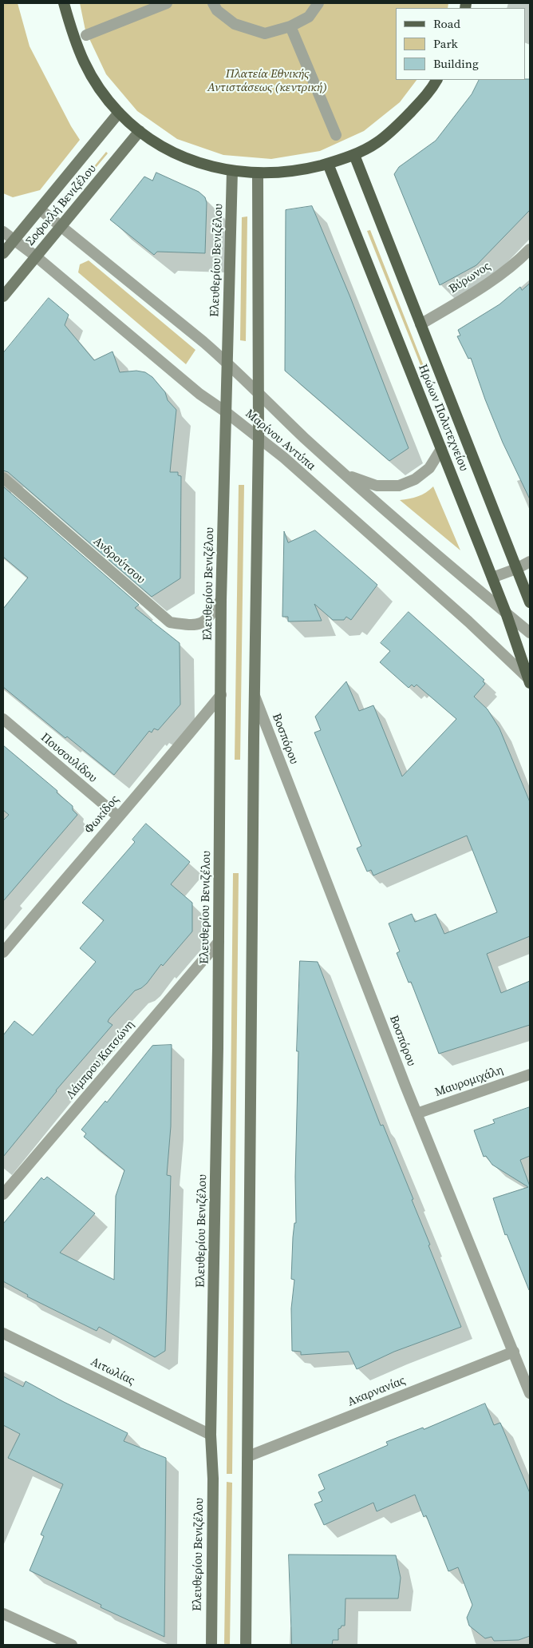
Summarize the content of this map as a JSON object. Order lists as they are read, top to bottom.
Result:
{
  "streets": {
    "main road": ["Σοφοκλή Βενιζέλου", "Ελευθερίου Βενιζέλου", "Ηρώων Πολυτεχνείου"],
    "street": [
      "Βύρωνος",
      "Μαρίνου Αντύπα",
      "Ανδρούτσου",
      "Βοσπόρου",
      "Πουσουλίδου",
      "Φωκίδος",
      "Λάμπρου Κατσώνη",
      "Μαυρομιχάλη",
      "Αιτωλίας",
      "Ακαρνανίας"
    ]
  },
  "crossings": [
    ["Σοφοκλή Βενιζέλου", "Μαρίνου Αντύπα"],
    ["Ελευθερίου Βενιζέλου", "Μαρίνου Αντύπα"],
    ["Ελευθερίου Βενιζέλου", "Ανδρούτσου"],
    ["Ελευθερίου Βενιζέλου", "Φωκίδος"],
    ["Ελευθερίου Βενιζέλου", "Λάμπρου Κατσώνη"],
    ["Ελευθερίου Βενιζέλου", "Αιτωλίας"],
    ["Βύρωνος", "Ηρώων Πολυτεχνείου"],
    ["Ηρώων Πολυτεχνείου", "Μαρίνου Αντύπα"],
    ["Βοσπόρου", "Μαυρομιχάλη"],
    ["Βοσπόρου", "Ακαρνανίας"],
    ["Πουσουλίδου", "Φωκίδος"]
  ],
  "parks": ["Πλατεία Εθνικής Αντιστάσεως (κεντρική)"],
  "legend": ["Road", "Park", "Building"]
}
